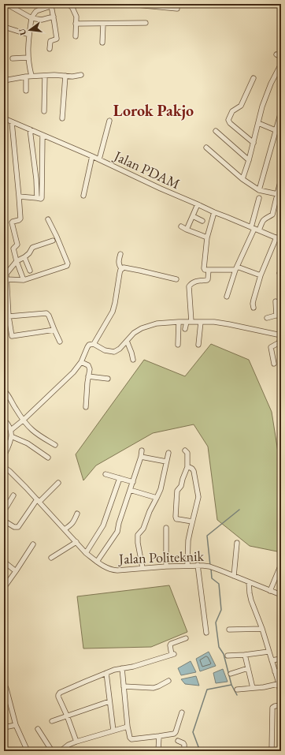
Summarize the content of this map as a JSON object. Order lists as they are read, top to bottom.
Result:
{
  "streets": {
    "street": ["Jalan PDAM", "Jalan Politeknik"]
  },
  "districts": ["Lorok Pakjo"],
  "north": "left"
}
